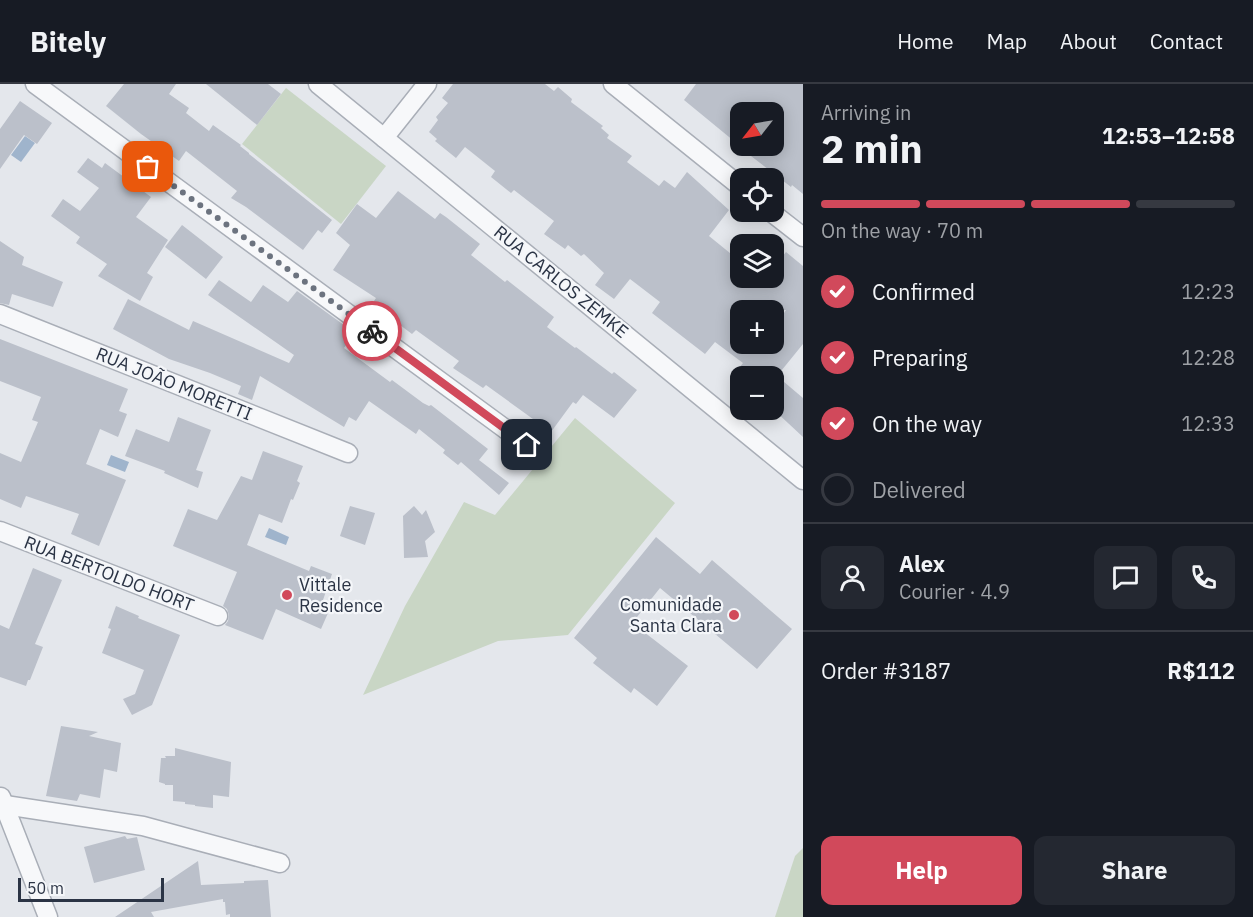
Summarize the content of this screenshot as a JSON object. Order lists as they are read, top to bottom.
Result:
{
  "streets": {
    "street": ["RUA CARLOS ZEMKE", "RUA JOÃO MORETTI", "RUA BERTOLDO HORT"]
  },
  "places": ["Vittale Residence", "Comunidade Santa Clara"],
  "scale_bar": "50 m",
  "north": "bottom left",
  "page": {
    "header": "Bitely",
    "nav": [
      "Home",
      "Map",
      "About",
      "Contact"
    ],
    "heading": ["2 min", "Arriving in", "12:53–12:58"],
    "panel": [
      "Alex",
      "Courier · 4.9",
      "Order #3187",
      "R$112"
    ],
    "map_buttons": ["+", "−"],
    "bar": "On the way · 70 m",
    "list": [
      ["Confirmed", "12:23"],
      ["Preparing", "12:28"],
      ["On the way", "12:33"],
      "Delivered"
    ],
    "buttons": ["Help", "Share"],
    "scale": "50 m"
  }
}
